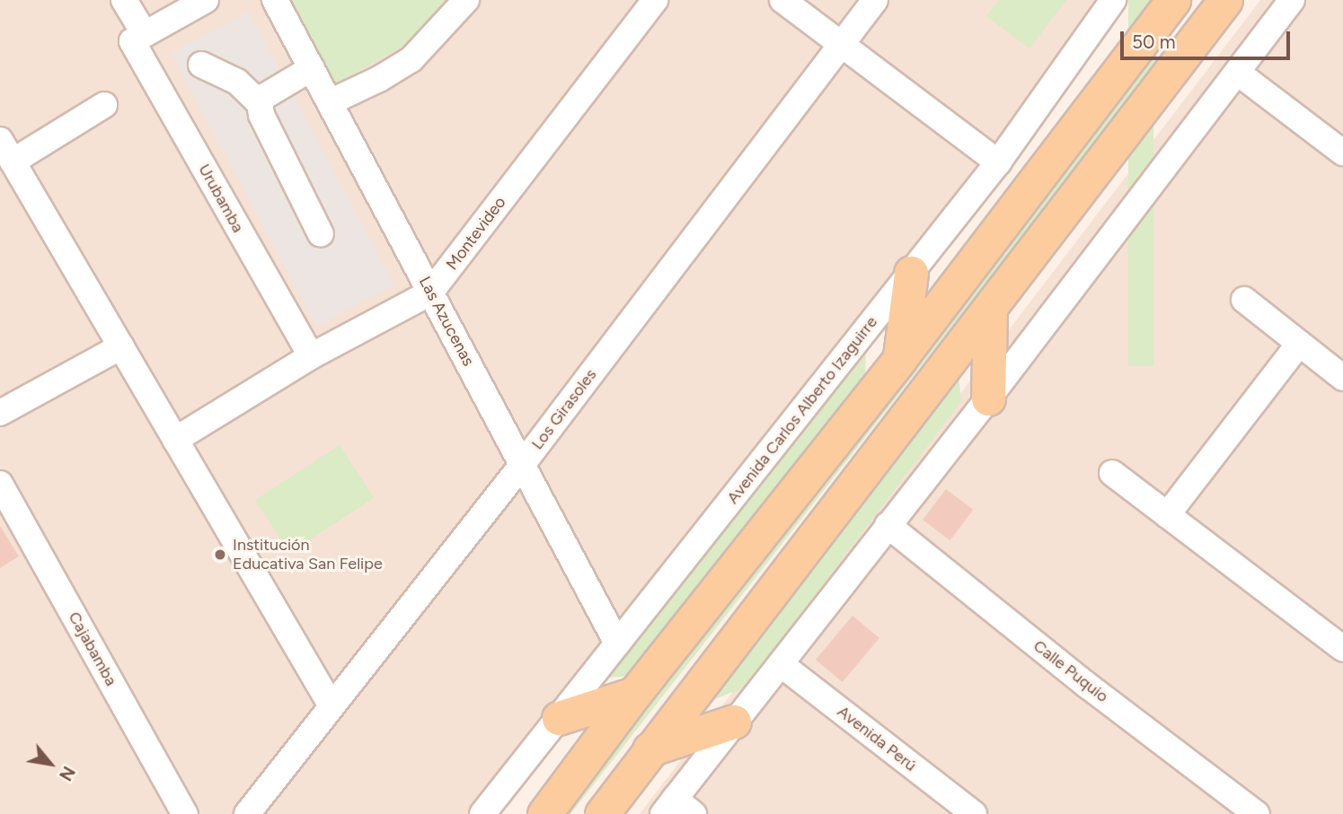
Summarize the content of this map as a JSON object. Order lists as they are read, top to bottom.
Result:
{
  "streets": {
    "street": [
      "Urubamba",
      "Montevideo",
      "Las Azucenas",
      "Los Girasoles",
      "Avenida Carlos Alberto Izaguirre",
      "Cajabamba",
      "Calle Puquio",
      "Avenida Perú"
    ]
  },
  "crossings": [
    ["Urubamba", "Montevideo"],
    ["Montevideo", "Las Azucenas"],
    ["Las Azucenas", "Los Girasoles"],
    ["Las Azucenas", "Avenida Carlos Alberto Izaguirre"]
  ],
  "places": ["Institución Educativa San Felipe"],
  "scale_bar": "50 m",
  "north": "bottom right"
}
